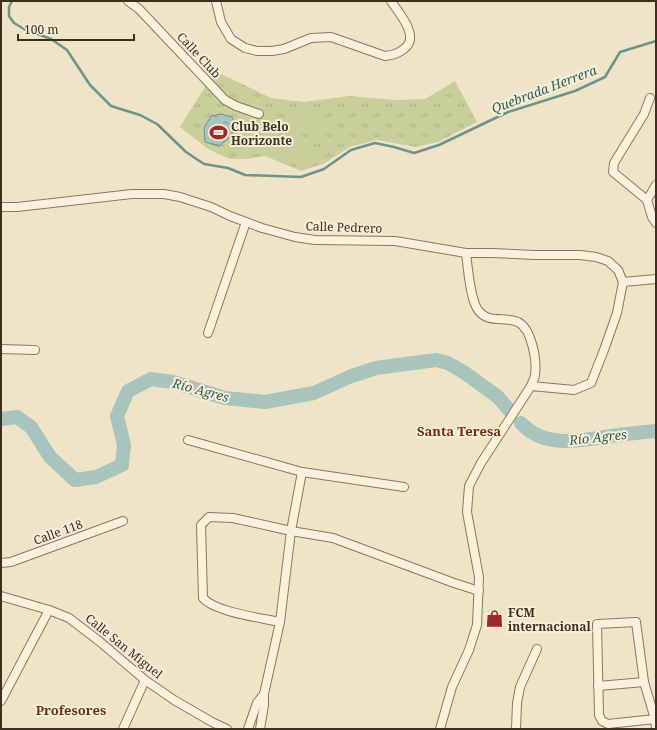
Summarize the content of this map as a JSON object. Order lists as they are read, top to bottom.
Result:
{
  "streets": {
    "street": [
      "Calle Club",
      "Calle Pedrero",
      "Calle 118",
      "Calle San Miguel"
    ]
  },
  "districts": ["Santa Teresa", "Profesores"],
  "water": ["Quebrada Herrera", "Río Agres"],
  "places": {
    "sports": ["Club Belo Horizonte"],
    "shop": ["FCM internacional"]
  },
  "scale_bar": "100 m"
}
